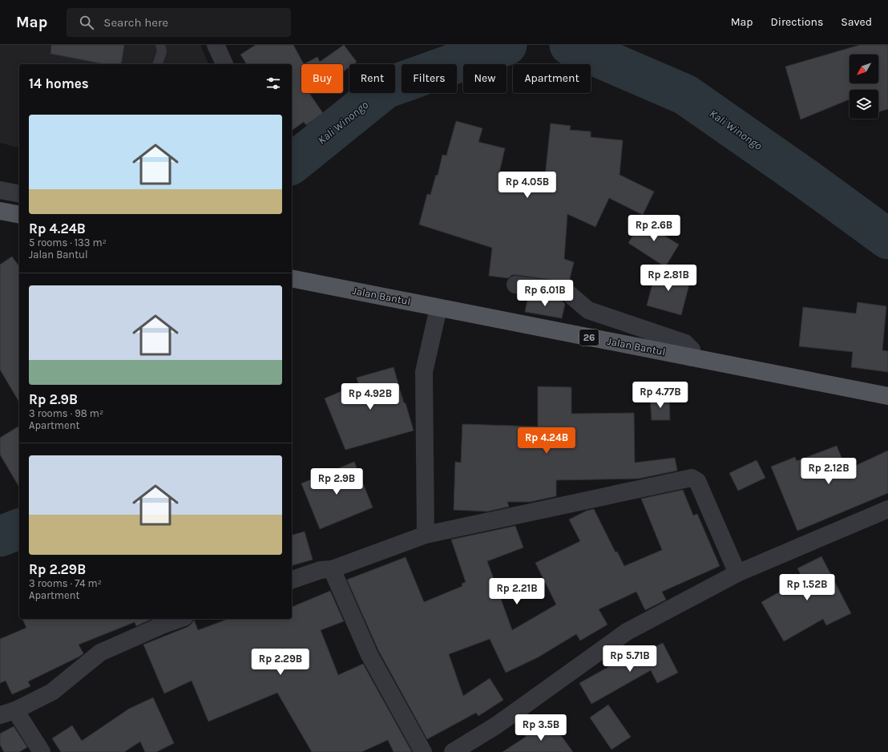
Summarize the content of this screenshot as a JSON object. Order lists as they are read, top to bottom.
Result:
{
  "streets": {
    "main road": ["Jalan Bantul", "26"]
  },
  "water": ["Kali Winongo"],
  "north": "bottom left",
  "page": {
    "header": "Map",
    "search": "Search here",
    "nav": ["Map", "Directions", "Saved"],
    "chip": [
      "Buy",
      "Rent",
      "Filters",
      "New",
      "Apartment"
    ],
    "heading": "14 homes",
    "list": [
      {
        "name": "Rp 4.24B",
        "note": "5 rooms · 133 m² · Jalan Bantul"
      },
      {
        "name": "Rp 2.9B",
        "note": "3 rooms · 98 m² · Apartment"
      },
      {
        "name": "Rp 2.29B",
        "note": "3 rooms · 74 m² · Apartment"
      }
    ],
    "price": [
      "Rp 4.05B",
      "Rp 2.6B",
      "Rp 2.81B",
      "Rp 6.01B",
      "Rp 4.77B",
      "Rp 4.92B",
      "Rp 4.24B",
      "Rp 2.12B",
      "Rp 2.9B",
      "Rp 1.52B",
      "Rp 2.21B",
      "Rp 5.71B",
      "Rp 2.29B",
      "Rp 3.5B"
    ]
  }
}
